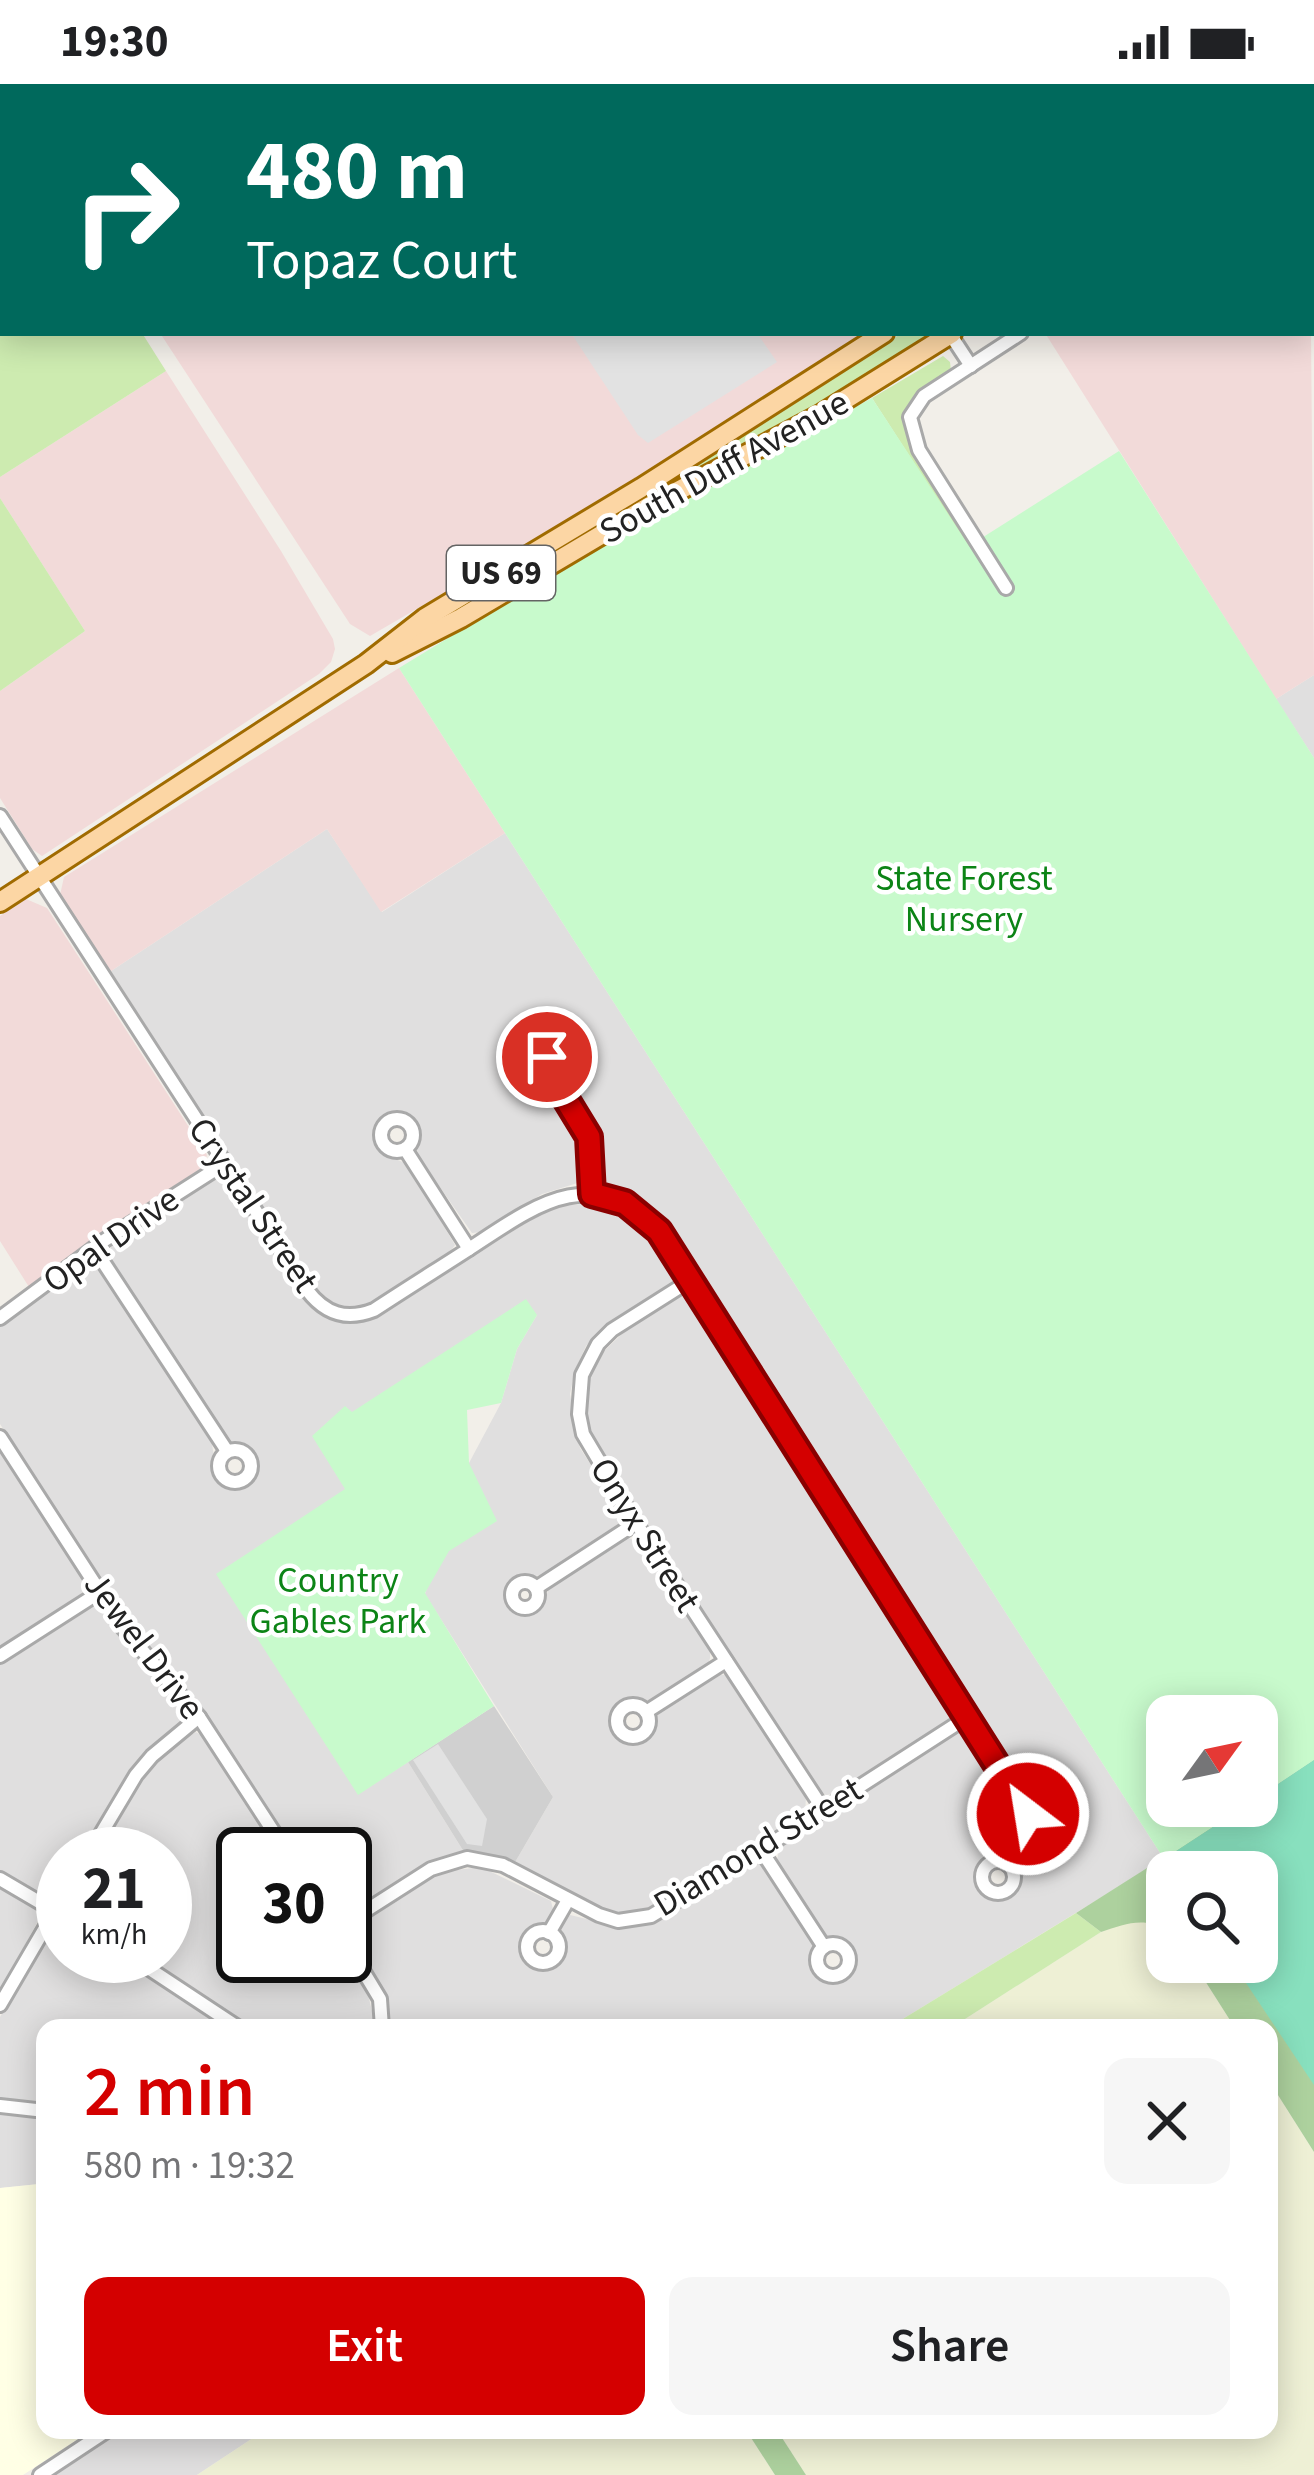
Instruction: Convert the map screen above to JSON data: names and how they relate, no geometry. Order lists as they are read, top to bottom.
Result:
{
  "streets": {
    "main road": ["South Duff Avenue", "US 69"],
    "street": [
      "Crystal Street",
      "Opal Drive",
      "Onyx Street",
      "Jewel Drive",
      "Diamond Street"
    ]
  },
  "crossings": [
    ["South Duff Avenue", "Crystal Street"],
    ["Crystal Street", "Opal Drive"],
    ["Onyx Street", "Diamond Street"]
  ],
  "parks": ["State Forest Nursery", "Country Gables Park"],
  "north": "top right",
  "page": {
    "status": "19:30",
    "turn": ["480 m", "Topaz Court"],
    "speed": "21 km/h",
    "limit": "30",
    "heading": ["2 min", "580 m · 19:32"],
    "buttons": ["Exit", "Share"]
  }
}
